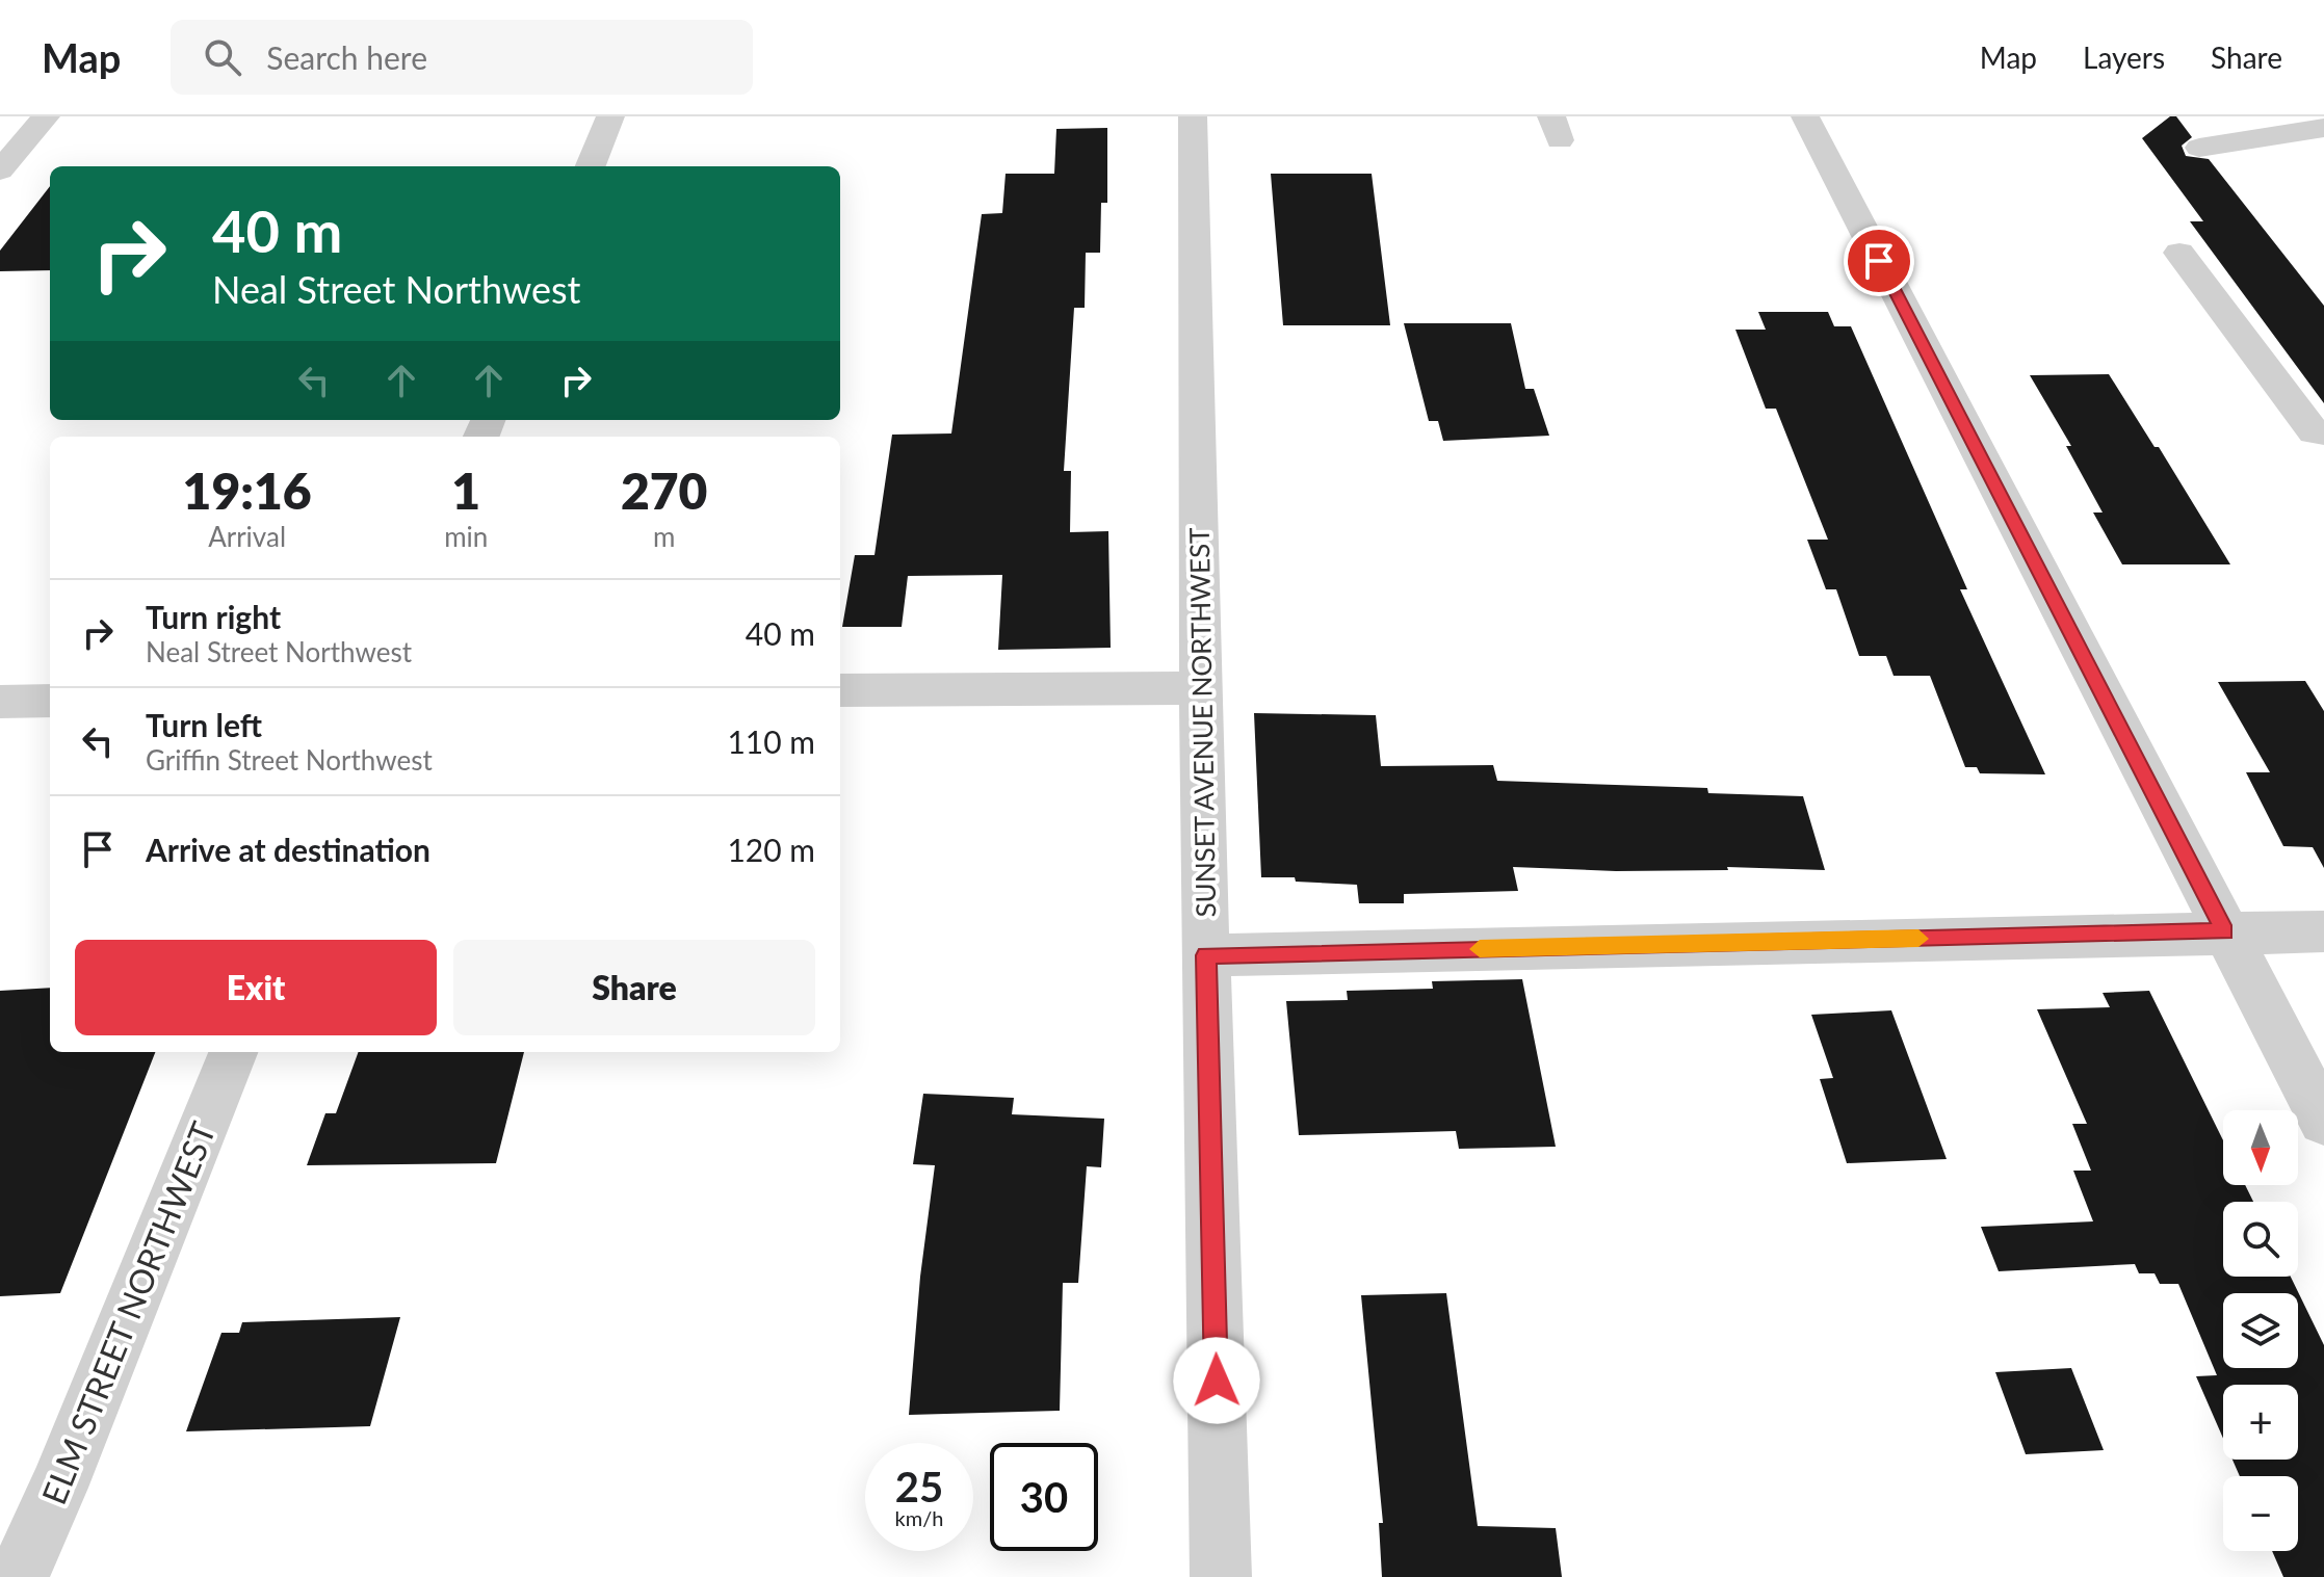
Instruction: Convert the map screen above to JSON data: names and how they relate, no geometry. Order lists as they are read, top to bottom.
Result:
{
  "streets": {
    "street": ["SUNSET AVENUE NORTHWEST", "ELM STREET NORTHWEST"]
  },
  "north": "bottom",
  "page": {
    "header": "Map",
    "search": "Search here",
    "nav": ["Map", "Layers", "Share"],
    "turn": ["40 m", "Neal Street Northwest"],
    "eta": [
      "19:16",
      "Arrival",
      "1",
      "min",
      "270",
      "m"
    ],
    "list": [
      {
        "name": "Turn right",
        "note": "Neal Street Northwest",
        "value": "40 m"
      },
      {
        "name": "Turn left",
        "note": "Griffin Street Northwest",
        "value": "110 m"
      },
      {
        "name": "Arrive at destination",
        "value": "120 m"
      }
    ],
    "buttons": ["Exit", "Share"],
    "map_buttons": ["+", "−"],
    "speed": "25 km/h",
    "limit": "30"
  }
}
